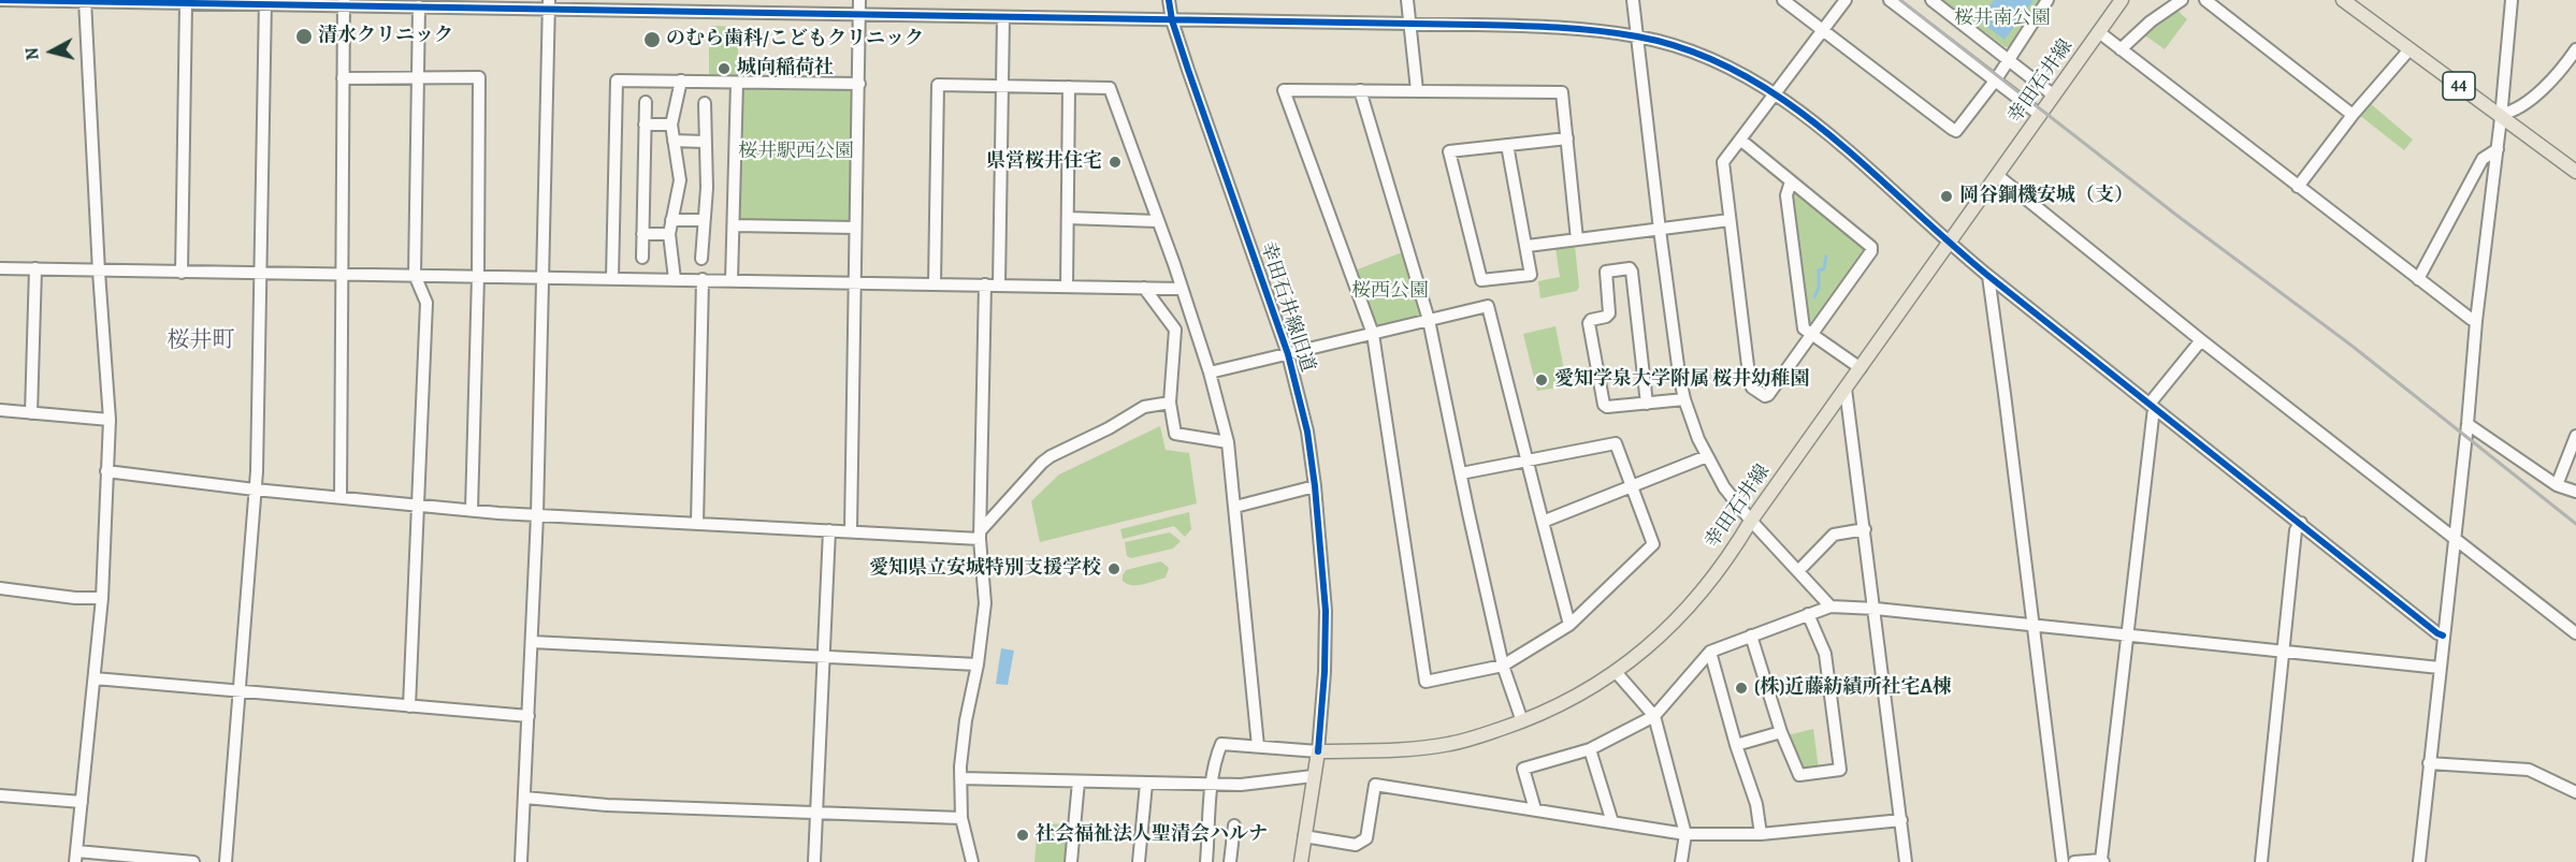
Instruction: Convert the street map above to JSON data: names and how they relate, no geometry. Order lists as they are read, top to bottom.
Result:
{
  "streets": {
    "main road": ["幸田石井線", "44"],
    "street": ["幸田石井線旧道"]
  },
  "crossings": [
    ["幸田石井線", "幸田石井線旧道"]
  ],
  "districts": ["桜井町"],
  "parks": ["桜井南公園", "桜井駅西公園", "桜西公園"],
  "places": [
    "清水クリニック",
    "のむら歯科/こどもクリニック",
    "城向稲荷社",
    "県営桜井住宅",
    "岡谷鋼機安城（支）",
    "愛知学泉大学附属 桜井幼稚園",
    "愛知県立安城特別支援学校",
    "(株)近藤紡績所社宅A棟",
    "社会福祉法人聖清会ハルナ"
  ],
  "north": "left"
}
